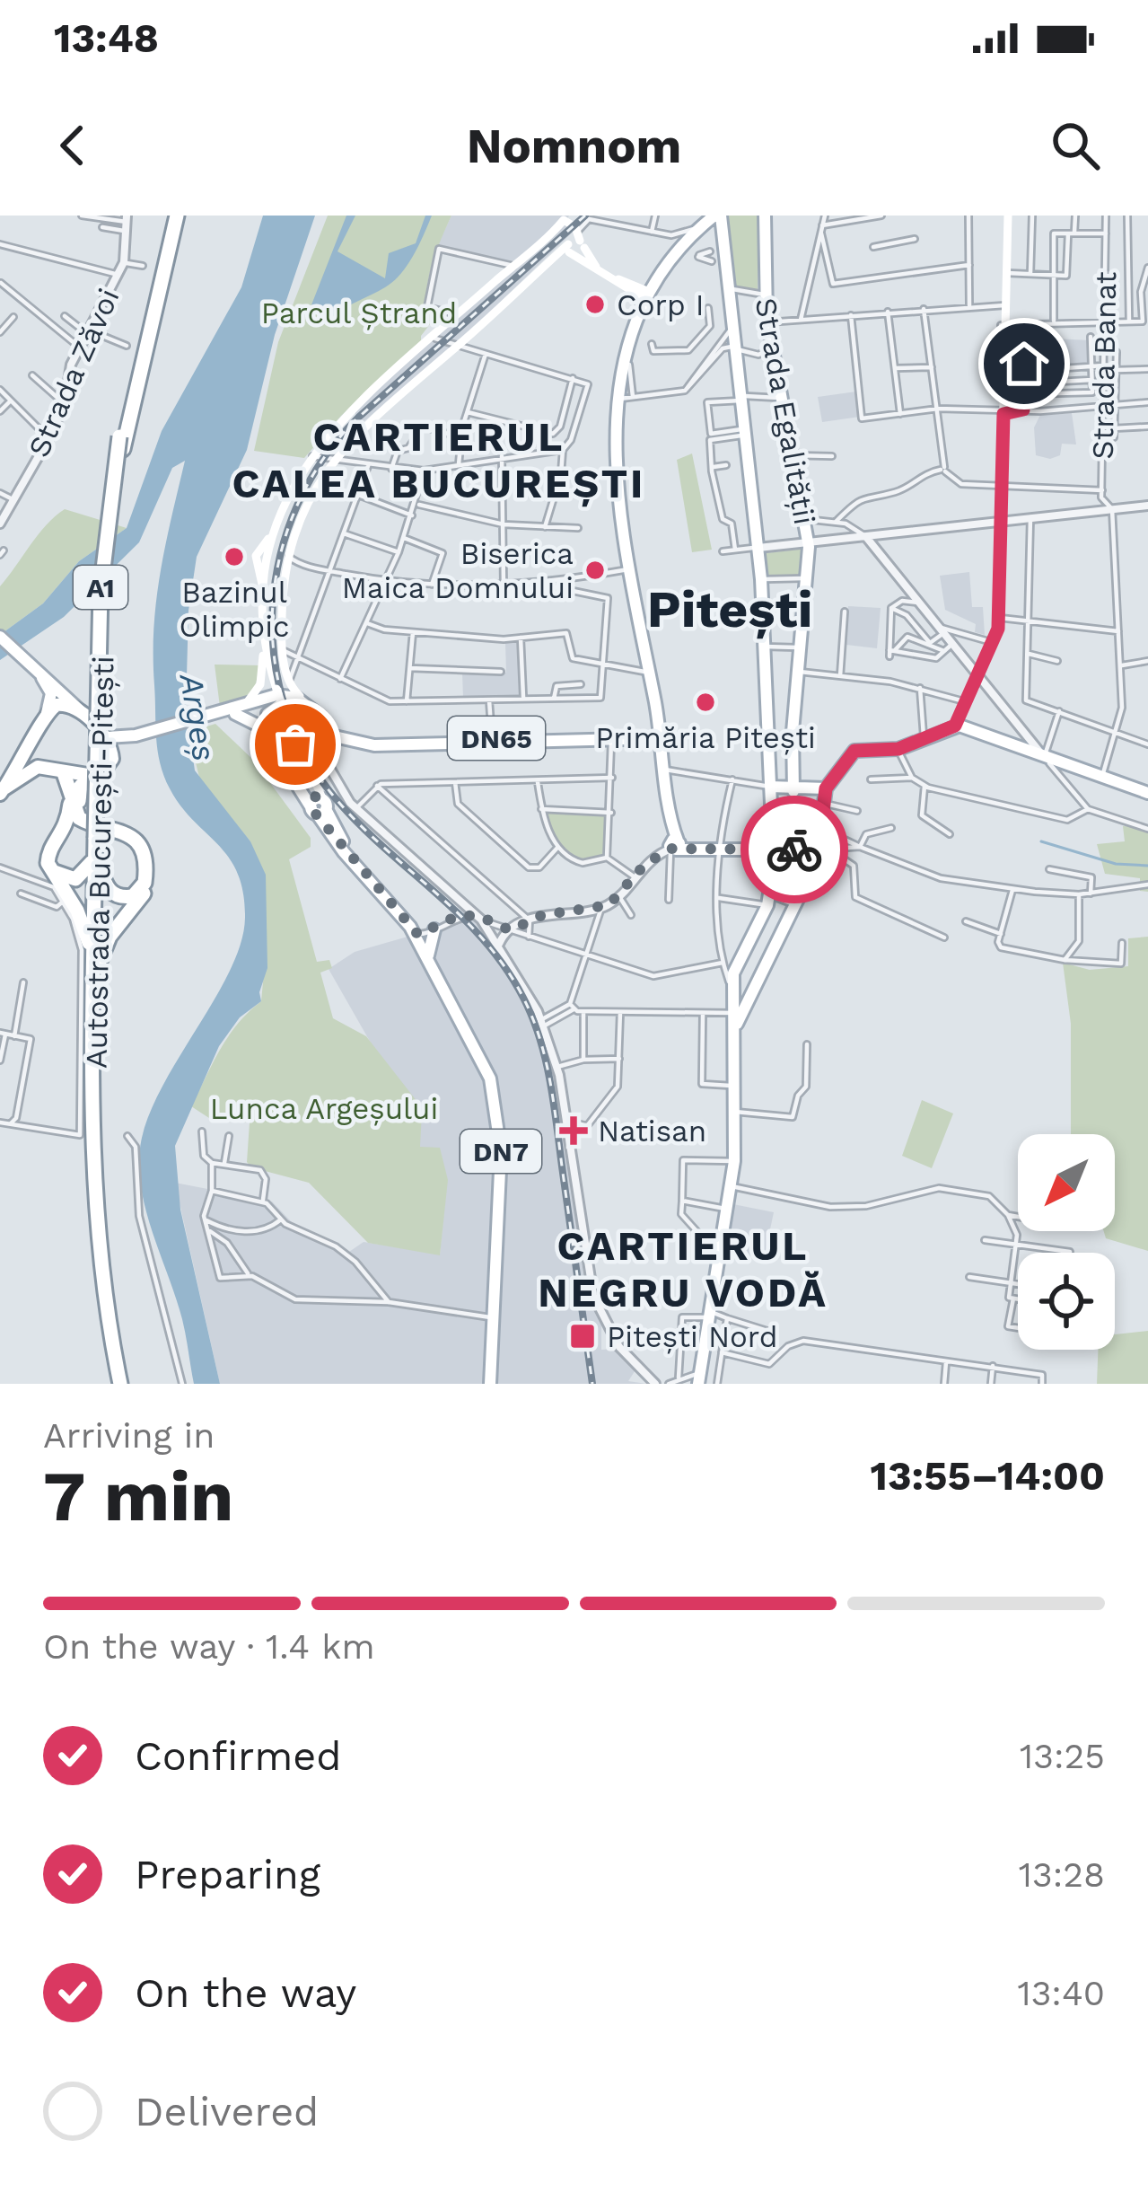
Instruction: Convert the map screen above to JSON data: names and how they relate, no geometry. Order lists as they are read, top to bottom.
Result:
{
  "streets": {
    "highway": ["A1", "Autostrada București-Pitești"],
    "main road": ["Strada Egalității", "DN65", "DN7"],
    "street": ["Strada Banat", "Strada Zăvoi"]
  },
  "districts": ["CARTIERUL CALEA BUCUREȘTI", "Pitești", "CARTIERUL NEGRU VODĂ"],
  "water": ["Argeș"],
  "parks": ["Parcul Ștrand", "Lunca Argeșului"],
  "places": {
    "other": [
      "Corp I",
      "Bazinul Olimpic",
      "Biserica Maica Domnului",
      "Primăria Pitești"
    ],
    "health": ["Natisan"],
    "transit": ["Pitești Nord"]
  },
  "north": "bottom left",
  "page": {
    "status": "13:48",
    "header": "Nomnom",
    "heading": ["7 min", "Arriving in", "13:55–14:00"],
    "bar": "On the way · 1.4 km",
    "list": [
      ["Confirmed", "13:25"],
      ["Preparing", "13:28"],
      ["On the way", "13:40"],
      "Delivered"
    ]
  }
}
